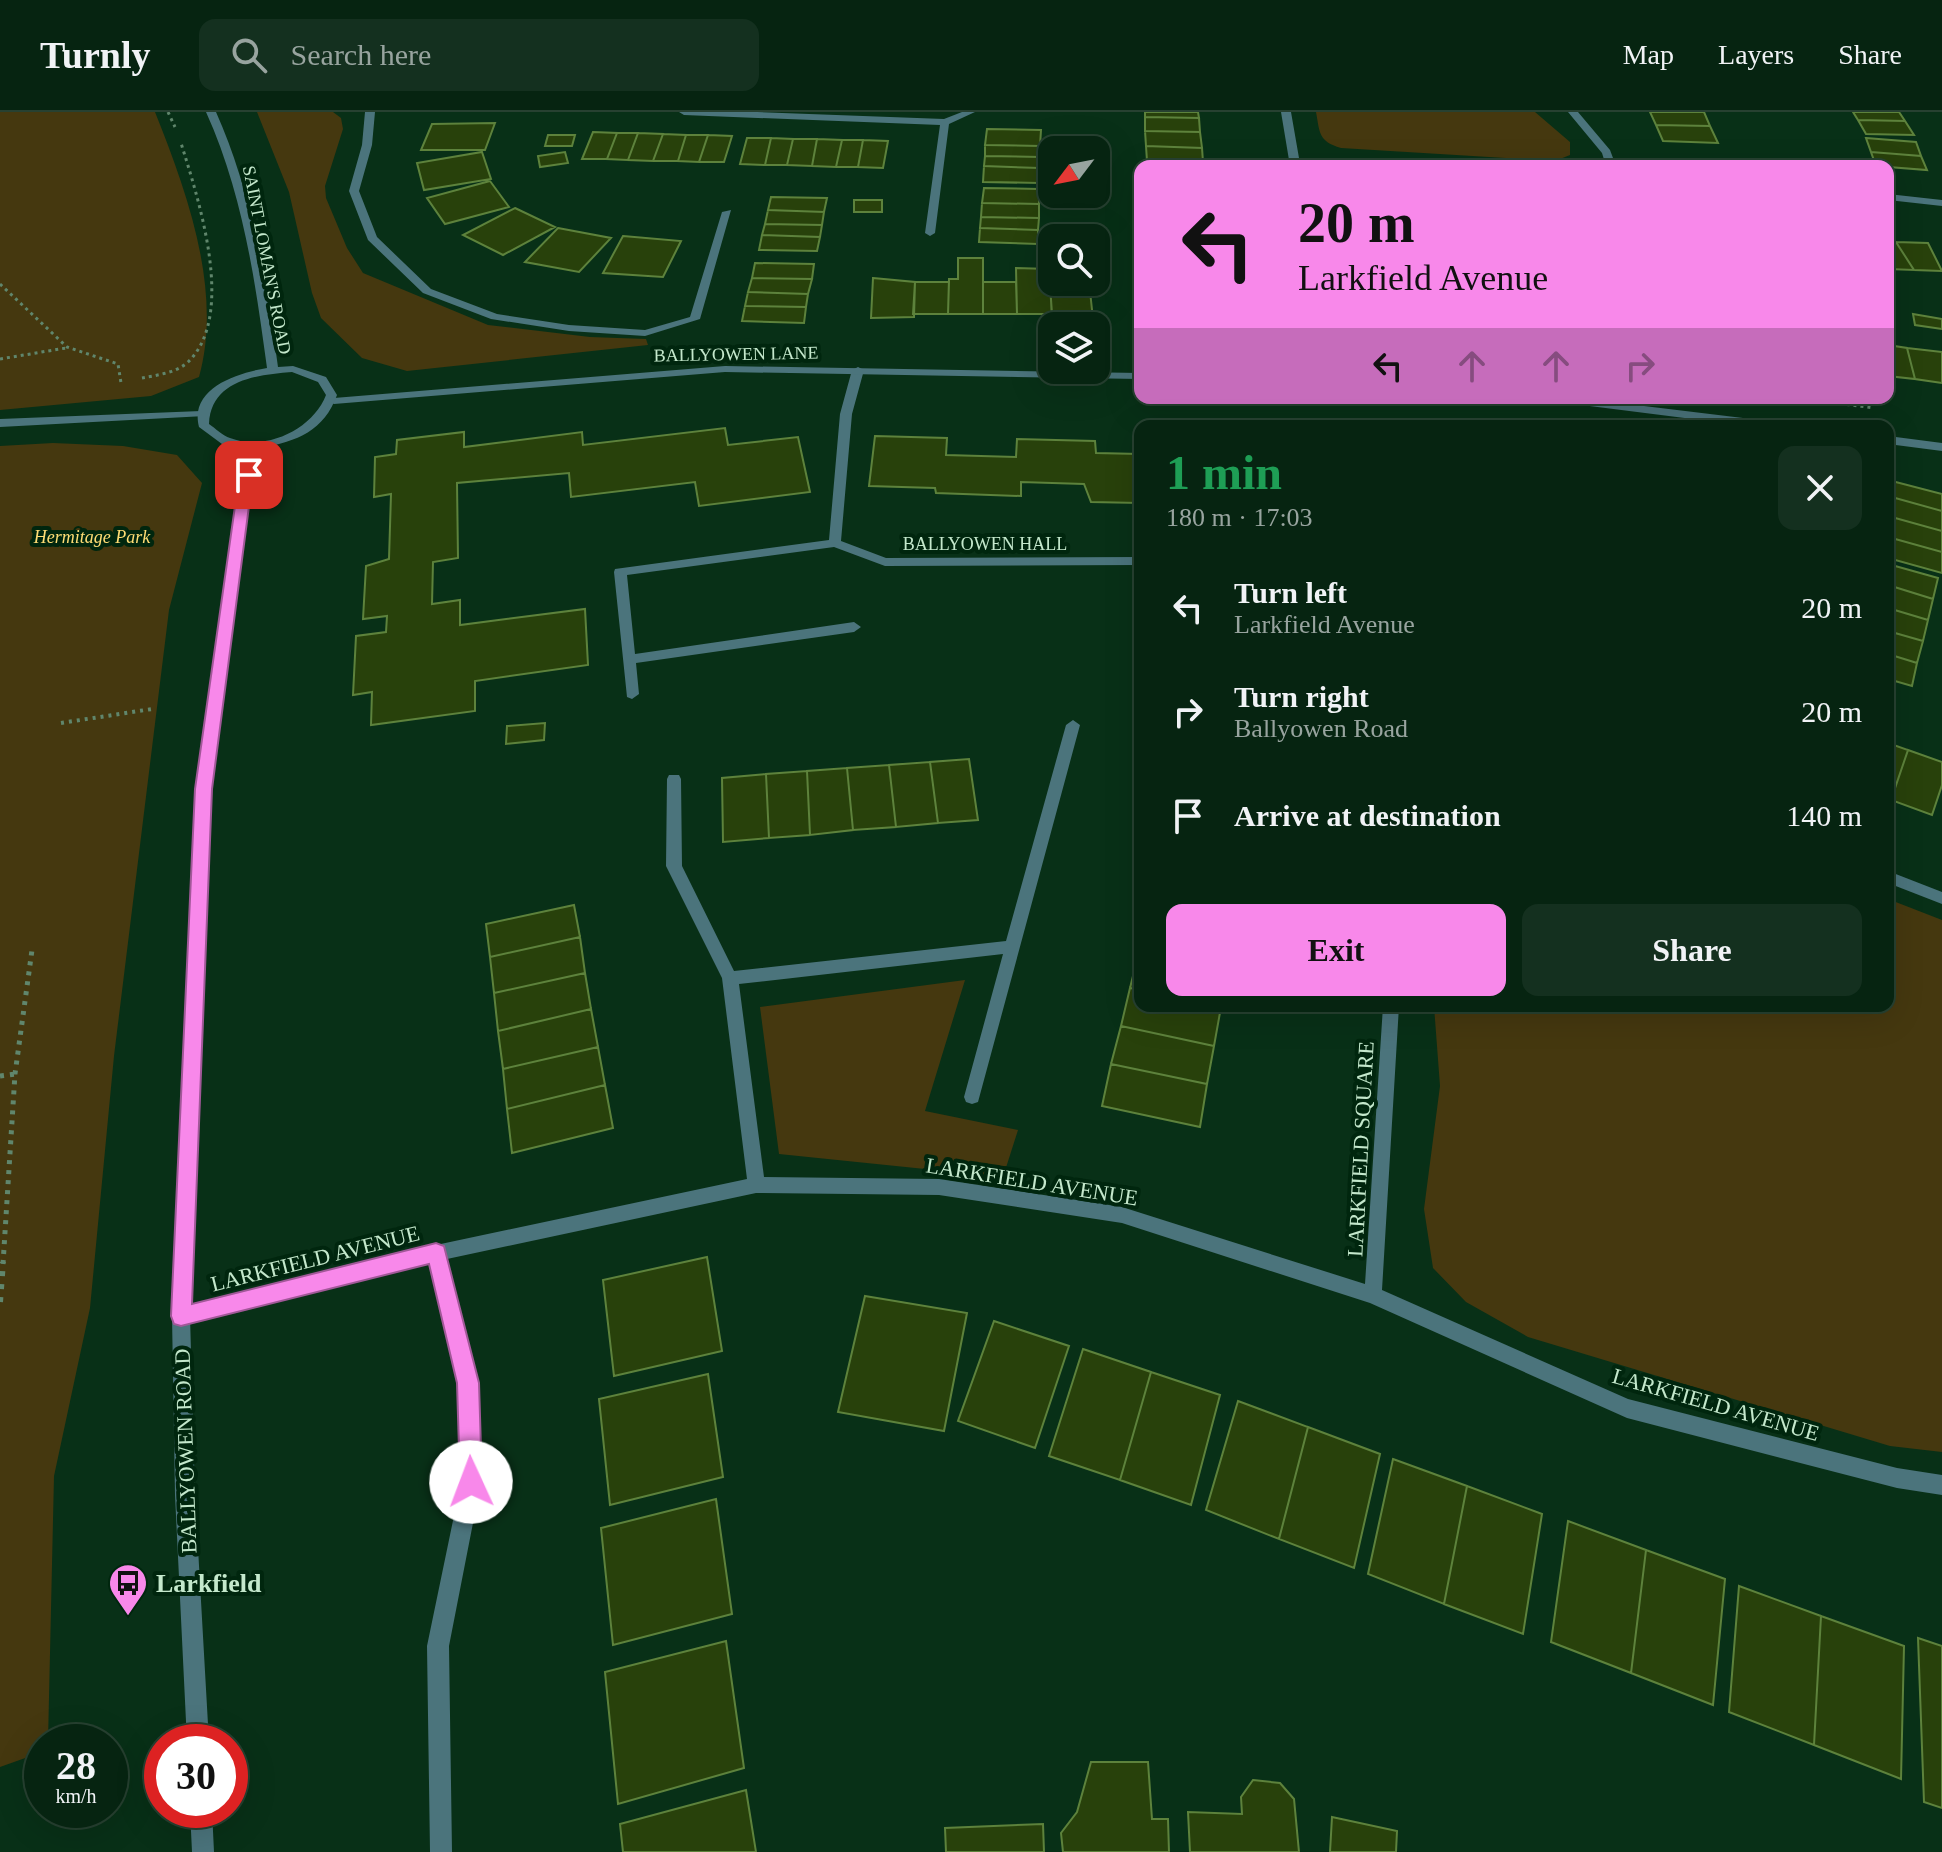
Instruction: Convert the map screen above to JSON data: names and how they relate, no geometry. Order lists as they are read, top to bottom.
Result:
{
  "streets": {
    "street": [
      "SAINT LOMAN'S ROAD",
      "BALLYOWEN LANE",
      "BALLYOWEN HALL",
      "LARKFIELD SQUARE",
      "LARKFIELD AVENUE",
      "BALLYOWEN ROAD"
    ]
  },
  "crossings": [
    ["LARKFIELD SQUARE", "LARKFIELD AVENUE"],
    ["LARKFIELD AVENUE", "BALLYOWEN ROAD"]
  ],
  "parks": ["Hermitage Park"],
  "places": {
    "bus stop": ["Larkfield"]
  },
  "north": "bottom left",
  "page": {
    "header": "Turnly",
    "search": "Search here",
    "nav": ["Map", "Layers", "Share"],
    "turn": ["20 m", "Larkfield Avenue"],
    "heading": ["1 min", "180 m · 17:03"],
    "list": [
      {
        "name": "Turn left",
        "note": "Larkfield Avenue",
        "value": "20 m"
      },
      {
        "name": "Turn right",
        "note": "Ballyowen Road",
        "value": "20 m"
      },
      {
        "name": "Arrive at destination",
        "value": "140 m"
      }
    ],
    "buttons": ["Exit", "Share"],
    "speed": "28 km/h",
    "limit": "30"
  }
}
